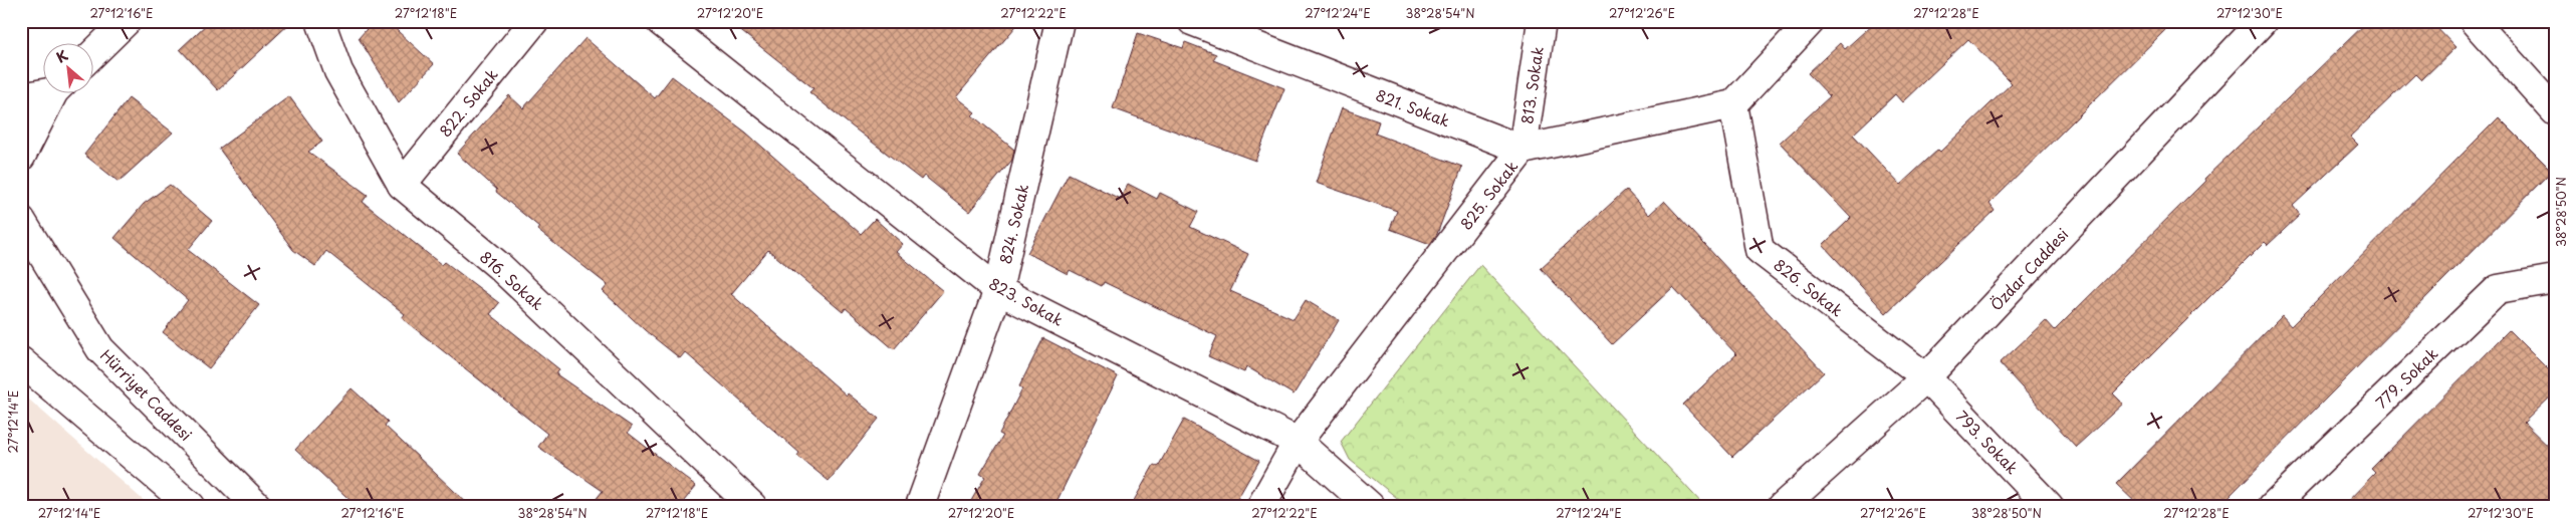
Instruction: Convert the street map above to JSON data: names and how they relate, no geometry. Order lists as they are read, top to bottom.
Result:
{
  "streets": {
    "street": [
      "813. Sokak",
      "822. Sokak",
      "821. Sokak",
      "825. Sokak",
      "824. Sokak",
      "Özdar Caddesi",
      "816. Sokak",
      "826. Sokak",
      "823. Sokak",
      "779. Sokak",
      "Hürriyet Caddesi",
      "793. Sokak"
    ]
  },
  "crossings": [
    ["813. Sokak", "821. Sokak"],
    ["813. Sokak", "825. Sokak"],
    ["822. Sokak", "816. Sokak"],
    ["821. Sokak", "825. Sokak"],
    ["825. Sokak", "826. Sokak"],
    ["825. Sokak", "823. Sokak"],
    ["824. Sokak", "823. Sokak"],
    ["Özdar Caddesi", "826. Sokak"],
    ["Özdar Caddesi", "793. Sokak"],
    ["826. Sokak", "793. Sokak"]
  ],
  "north": "top left",
  "coordinates": [
    "27°12'16\"E",
    "27°12'18\"E",
    "27°12'20\"E",
    "27°12'22\"E",
    "27°12'24\"E",
    "38°28'54\"N",
    "27°12'26\"E",
    "27°12'28\"E",
    "27°12'30\"E",
    "38°28'50\"N",
    "27°12'14\"E"
  ]
}
